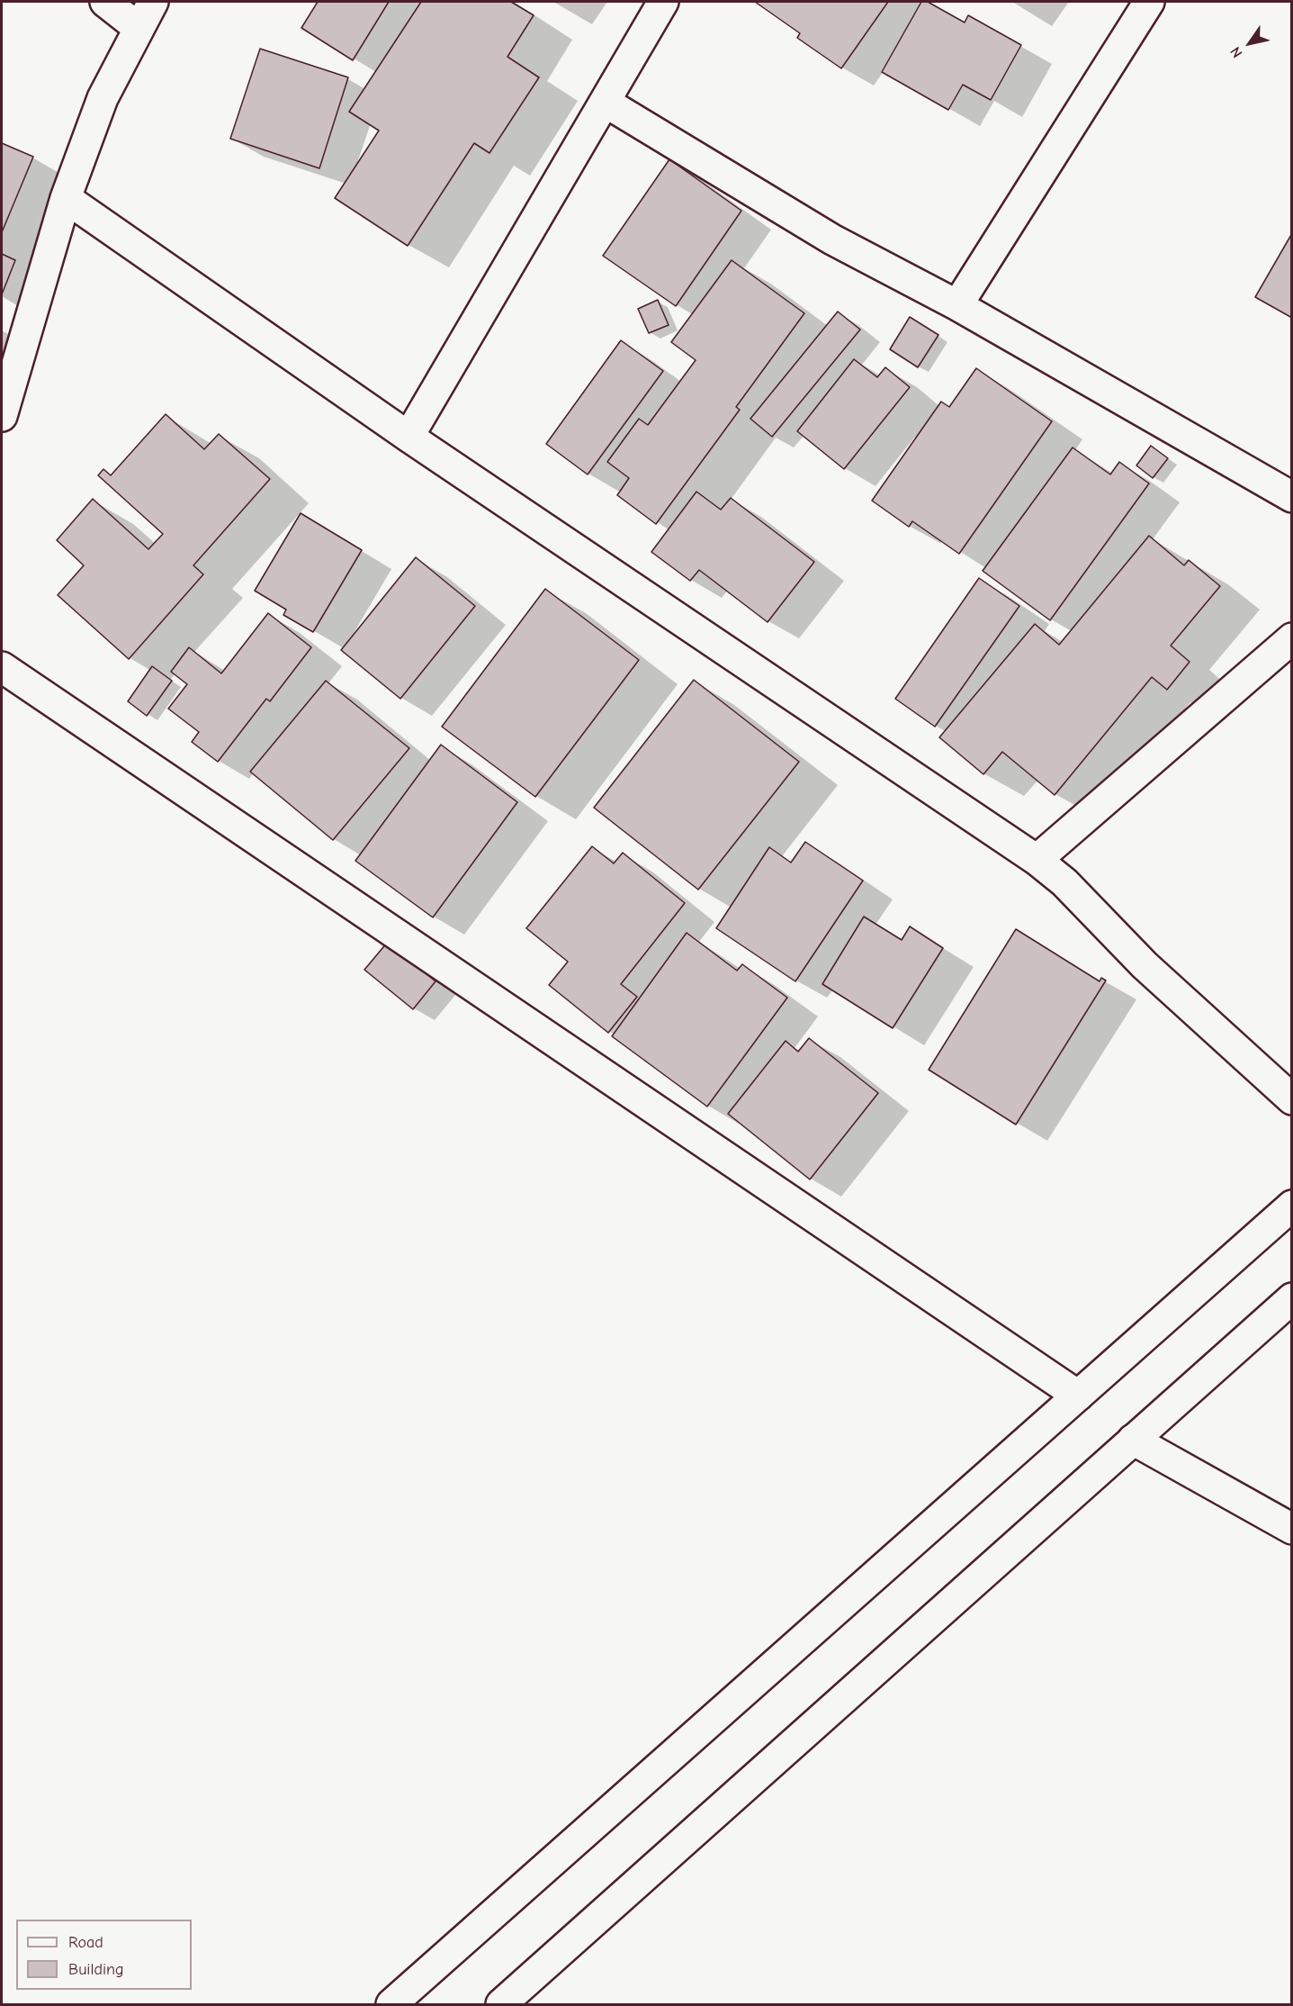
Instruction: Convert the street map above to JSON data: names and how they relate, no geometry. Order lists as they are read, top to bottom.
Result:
{
  "legend": ["Road", "Building"],
  "north": "bottom left"
}
